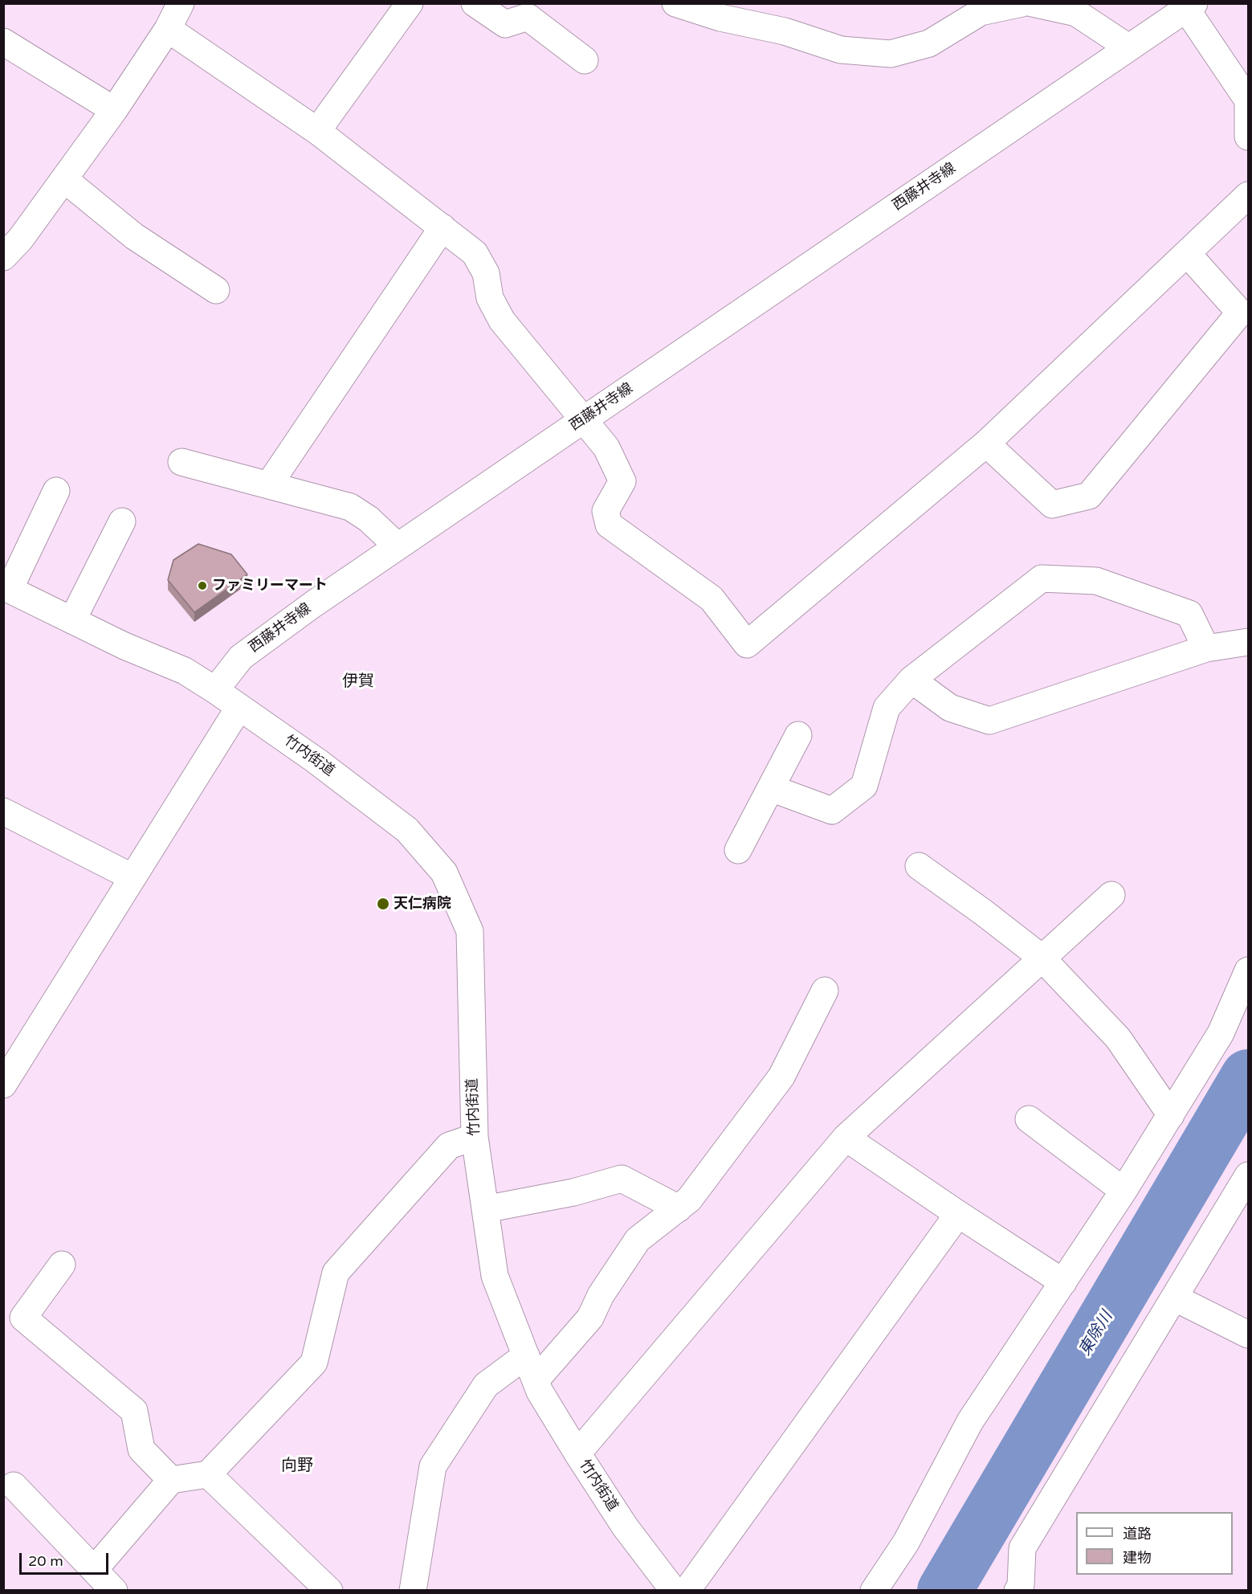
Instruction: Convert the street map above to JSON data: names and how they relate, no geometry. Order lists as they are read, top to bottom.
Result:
{
  "streets": {
    "street": ["西藤井寺線", "竹内街道"]
  },
  "crossings": [
    ["西藤井寺線", "竹内街道"]
  ],
  "districts": ["伊賀", "向野"],
  "water": ["東除川"],
  "places": ["ファミリーマート", "天仁病院"],
  "legend": ["道路", "建物"],
  "scale_bar": "20 m"
}
